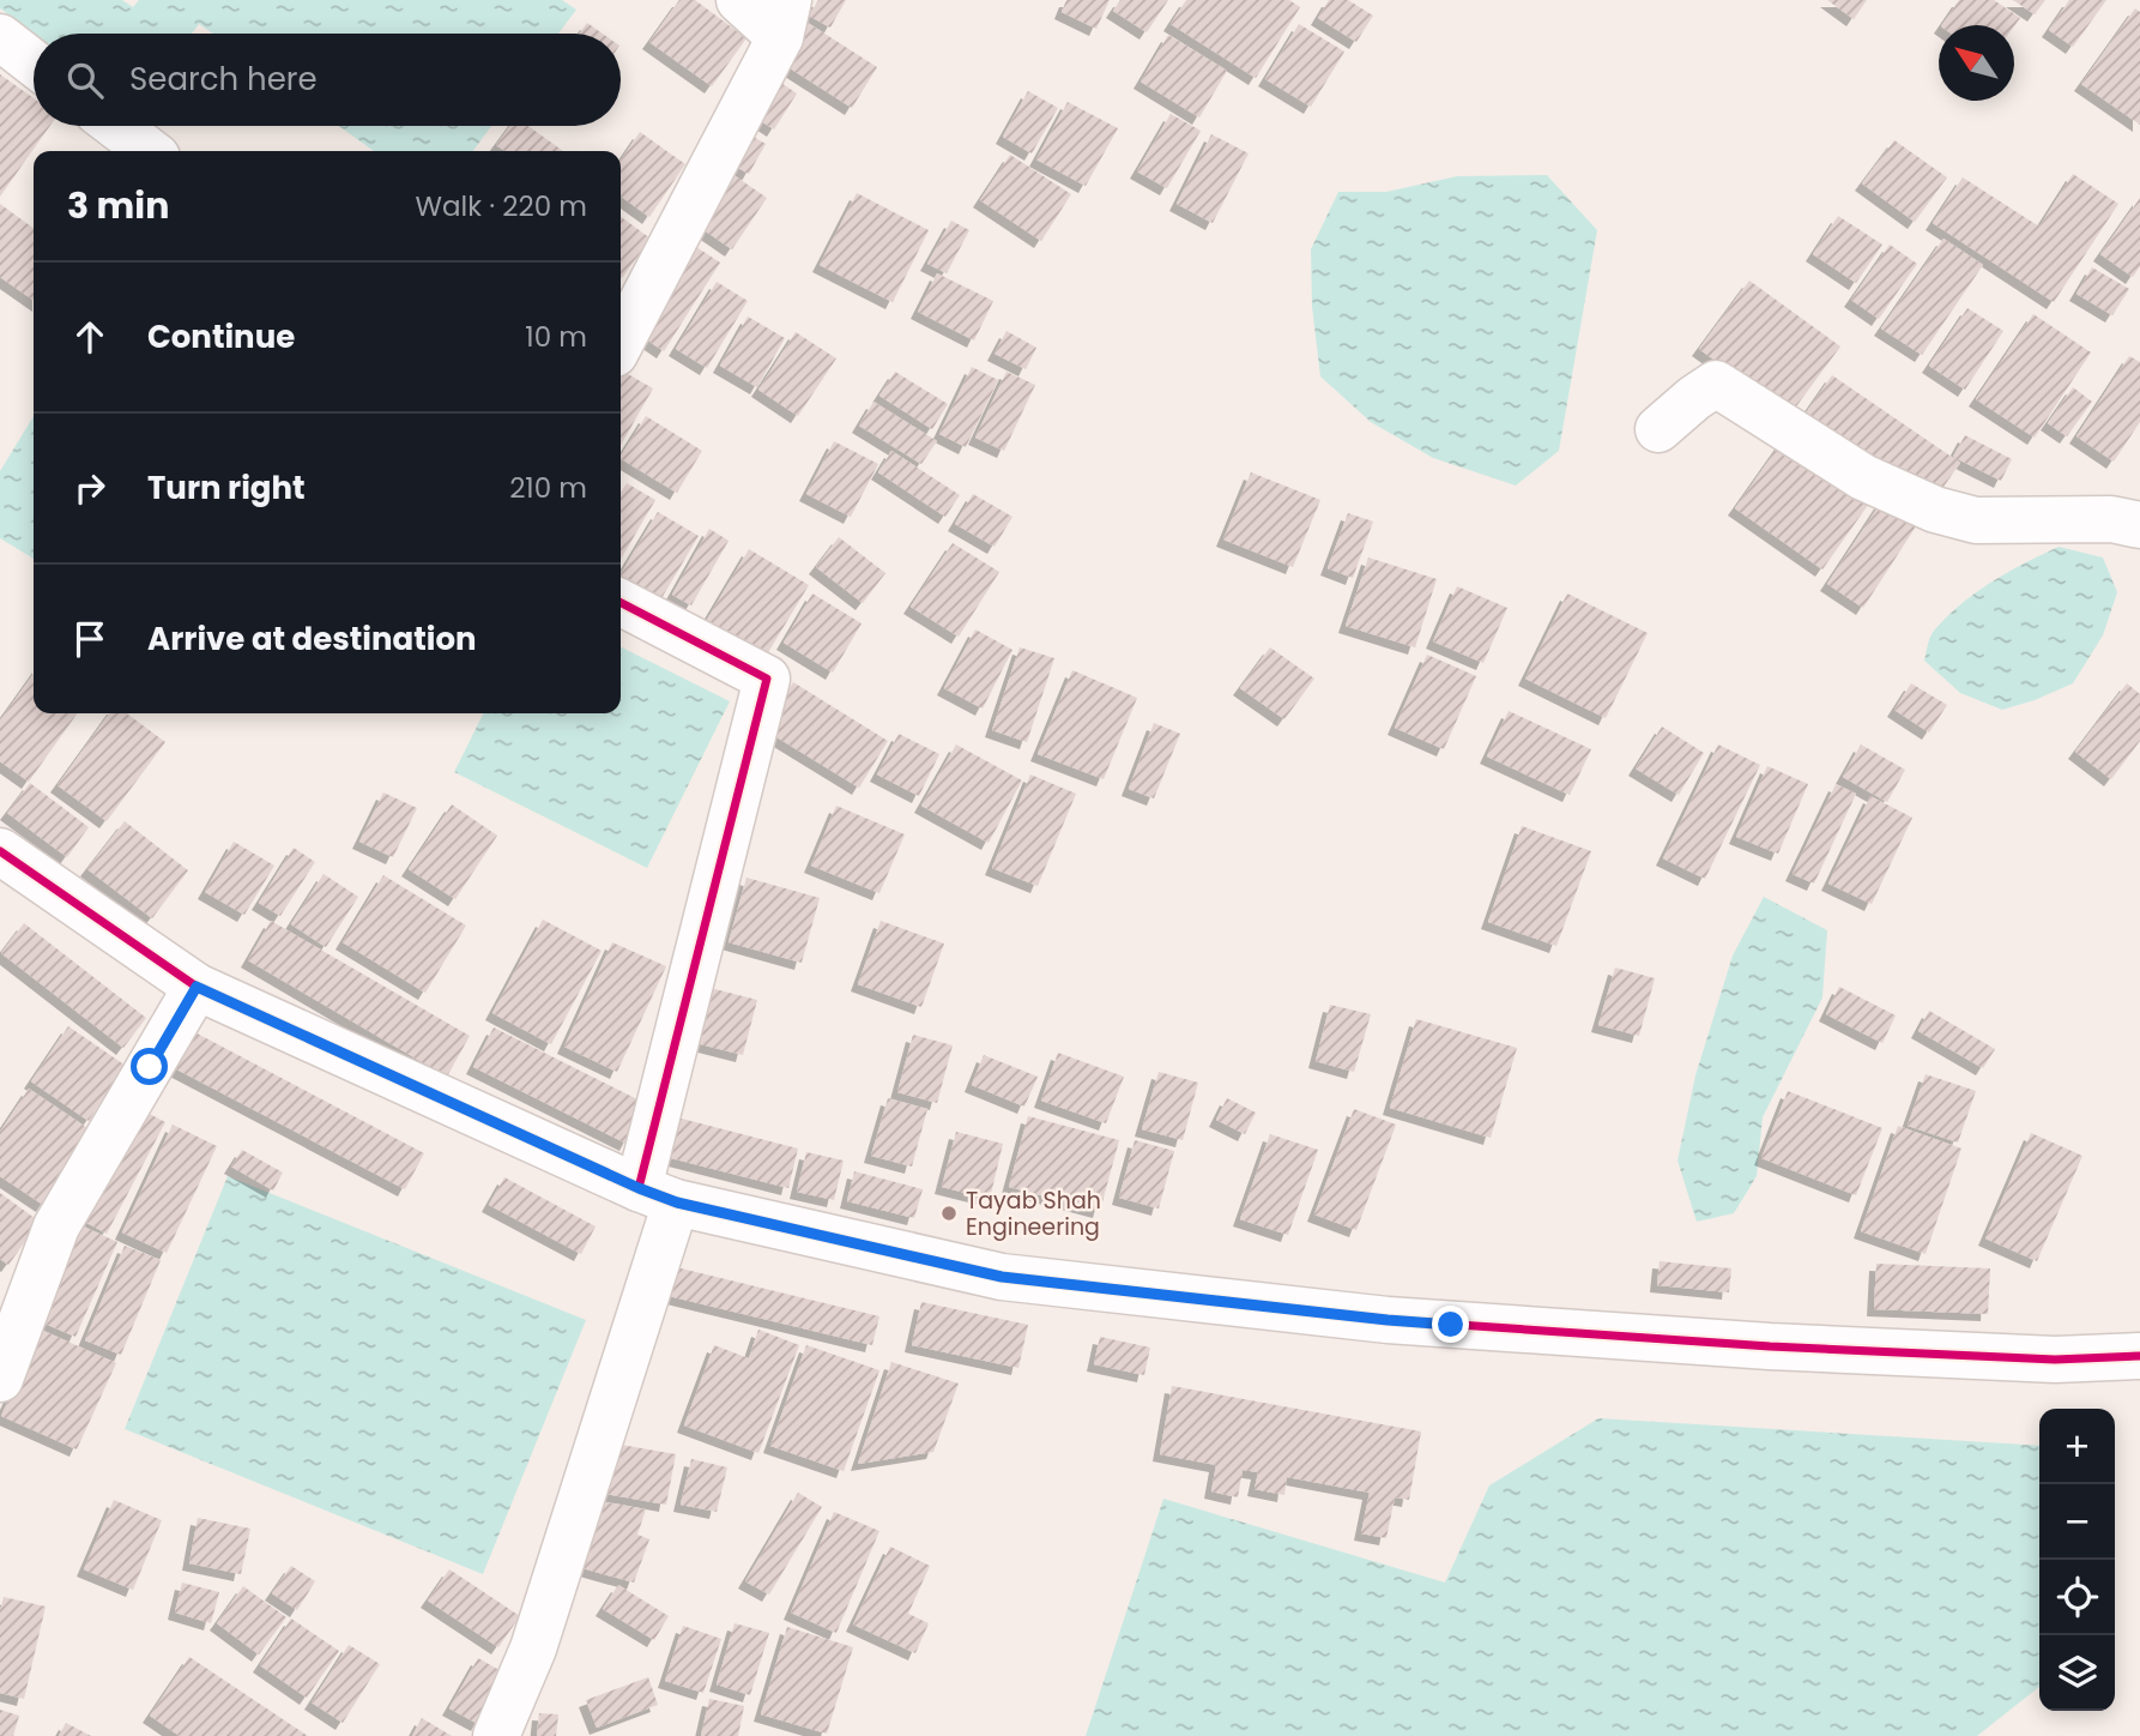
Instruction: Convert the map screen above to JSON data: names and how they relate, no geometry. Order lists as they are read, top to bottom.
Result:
{
  "places": ["Tayab Shah Engineering"],
  "north": "top left",
  "page": {
    "search": "Search here",
    "heading": ["3 min", "Walk · 220 m"],
    "list": [
      ["Continue", "10 m"],
      ["Turn right", "210 m"],
      "Arrive at destination"
    ],
    "map_buttons": ["+", "−"]
  }
}
